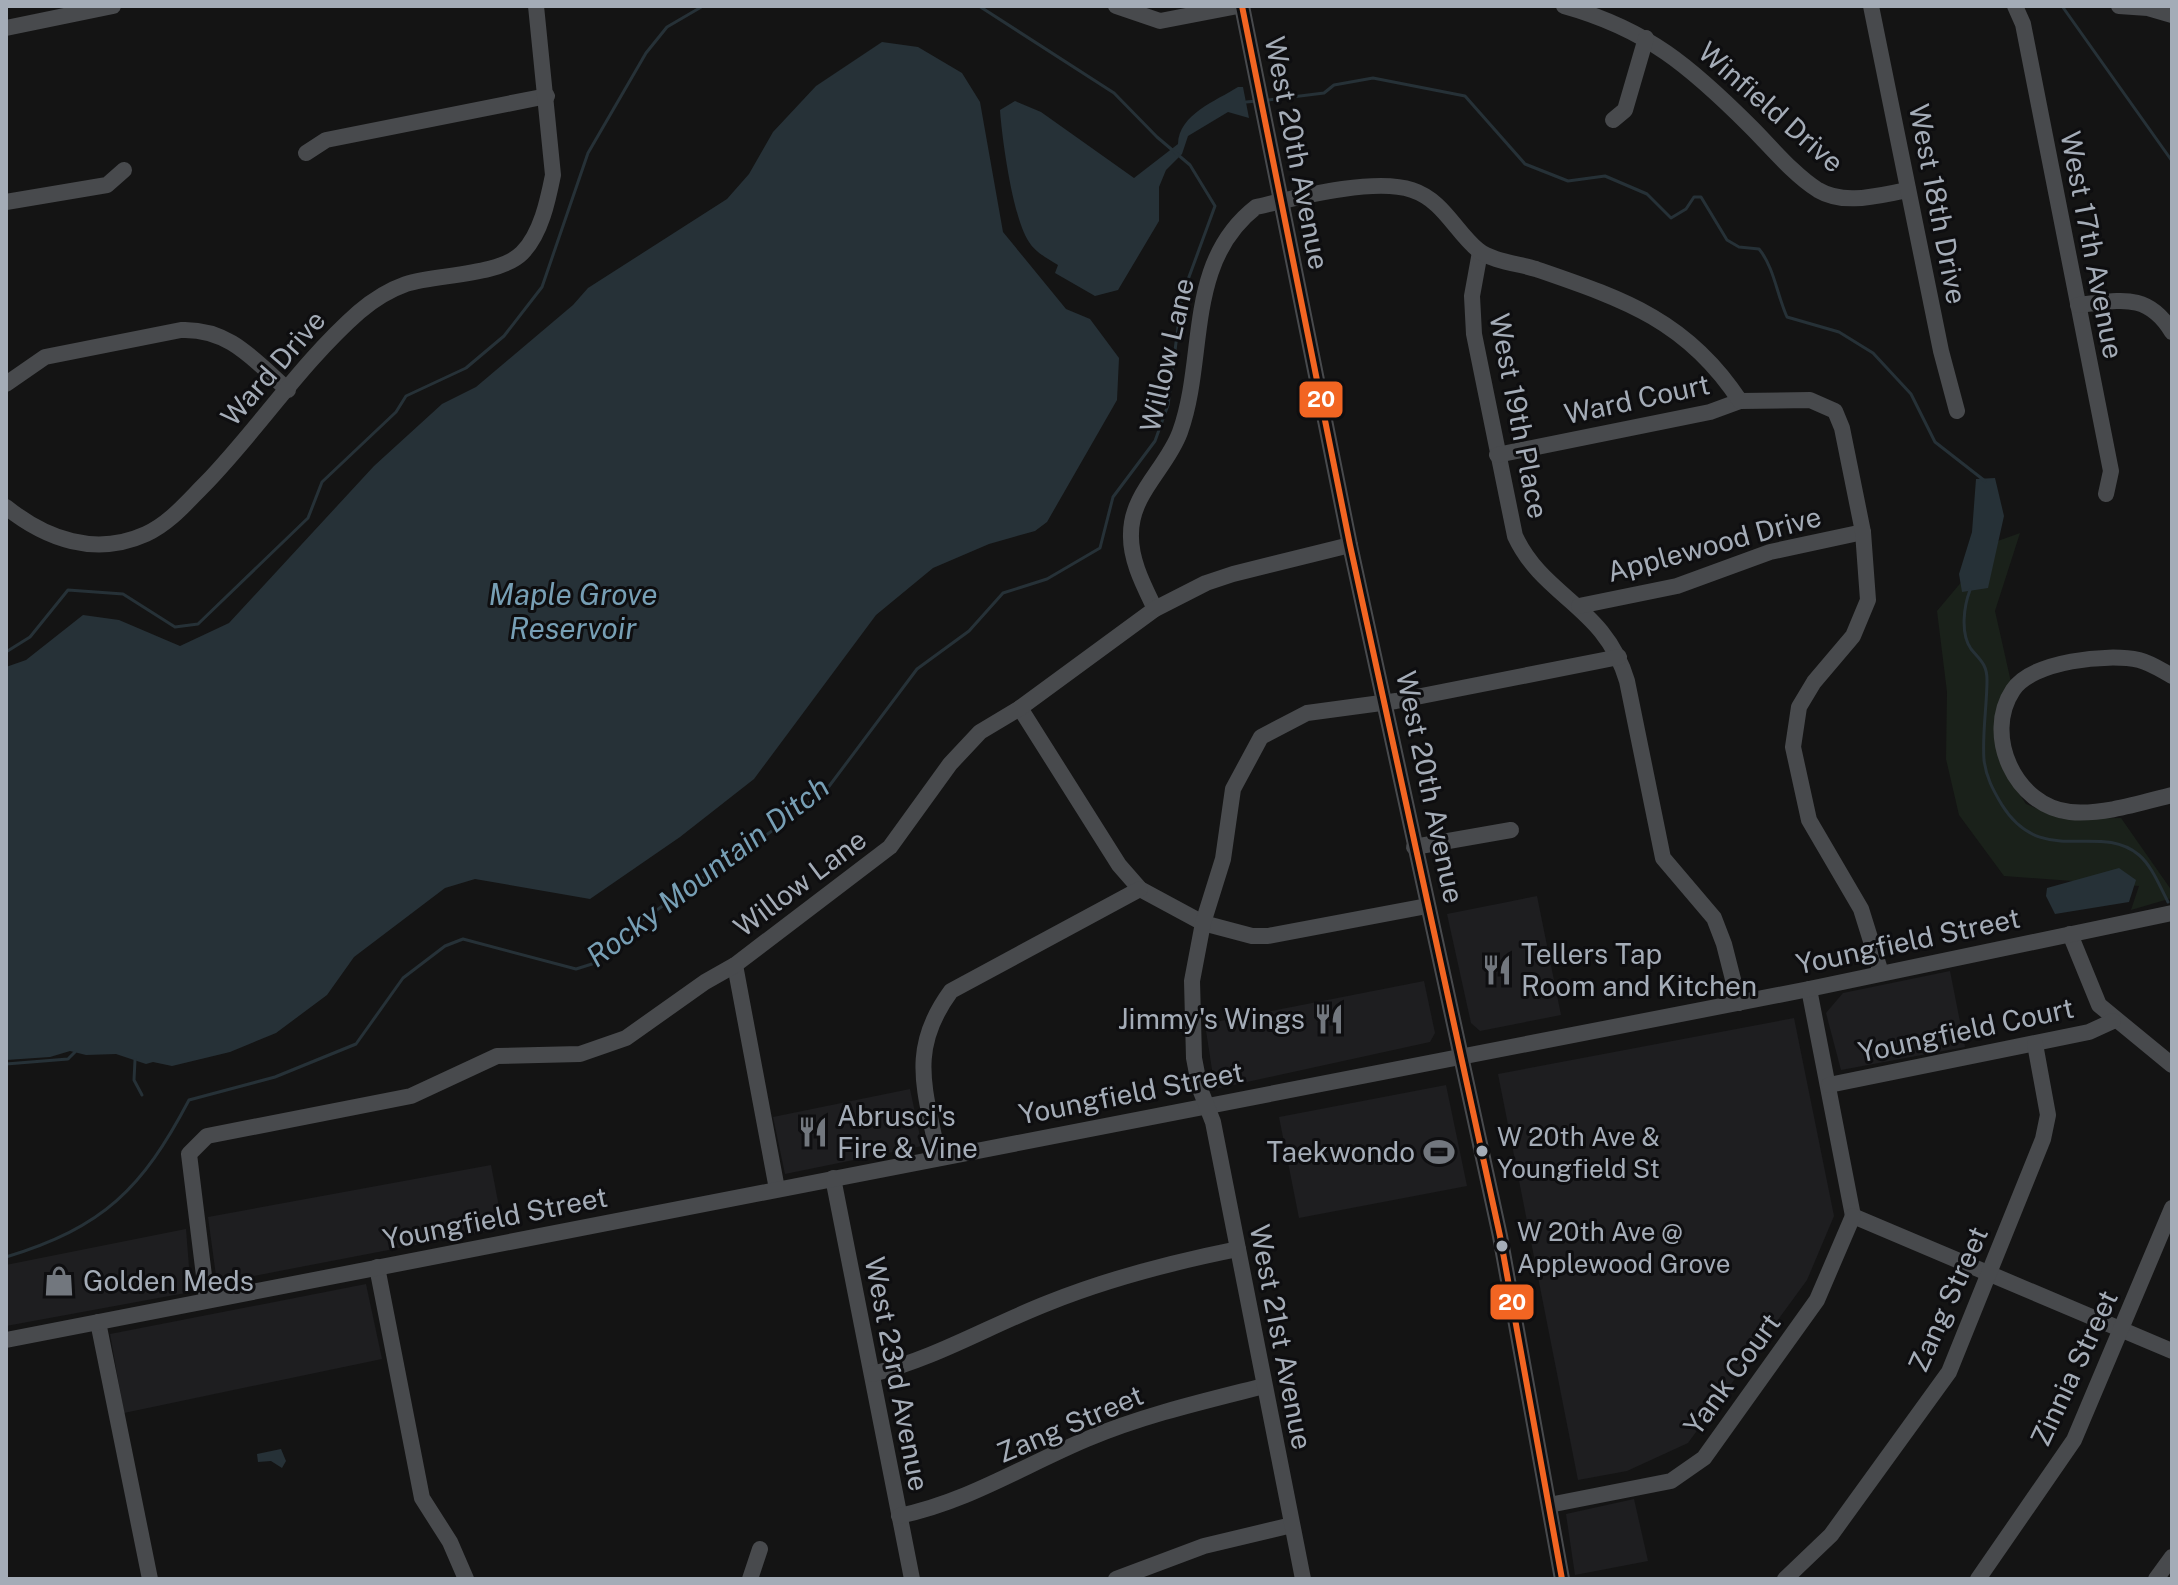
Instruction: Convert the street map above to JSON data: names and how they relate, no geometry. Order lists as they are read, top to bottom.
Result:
{
  "streets": {
    "street": [
      "Winfield Drive",
      "West 20th Avenue",
      "West 18th Drive",
      "West 17th Avenue",
      "Willow Lane",
      "Ward Drive",
      "Ward Court",
      "West 19th Place",
      "Applewood Drive",
      "Youngfield Street",
      "Youngfield Court",
      "Zang Street",
      "West 21st Avenue",
      "Zinnia Street",
      "West 23rd Avenue",
      "Yank Court"
    ]
  },
  "crossings": [
    ["Winfield Drive", "West 18th Drive"],
    ["West 20th Avenue", "Willow Lane"],
    ["West 20th Avenue", "Youngfield Street"],
    ["West 20th Avenue", "Yank Court"],
    ["Willow Lane", "Ward Court"],
    ["Willow Lane", "West 19th Place"],
    ["Willow Lane", "Youngfield Street"],
    ["Ward Court", "West 19th Place"],
    ["West 19th Place", "Applewood Drive"],
    ["West 19th Place", "Youngfield Street"],
    ["Youngfield Street", "West 21st Avenue"],
    ["Youngfield Street", "West 23rd Avenue"],
    ["Youngfield Court", "Zang Street"],
    ["Zang Street", "West 21st Avenue"],
    ["Zang Street", "West 23rd Avenue"]
  ],
  "water": ["Maple Grove Reservoir", "Rocky Mountain Ditch"],
  "places": {
    "restaurant": ["Tellers Tap Room and Kitchen", "Jimmy's Wings", "Abrusci's Fire & Vine"],
    "other": ["W 20th Ave & Youngfield St", "W 20th Ave @ Applewood Grove"],
    "sports": ["Taekwondo"],
    "shop": ["Golden Meds"]
  },
  "lines": ["transit line 20"]
}
